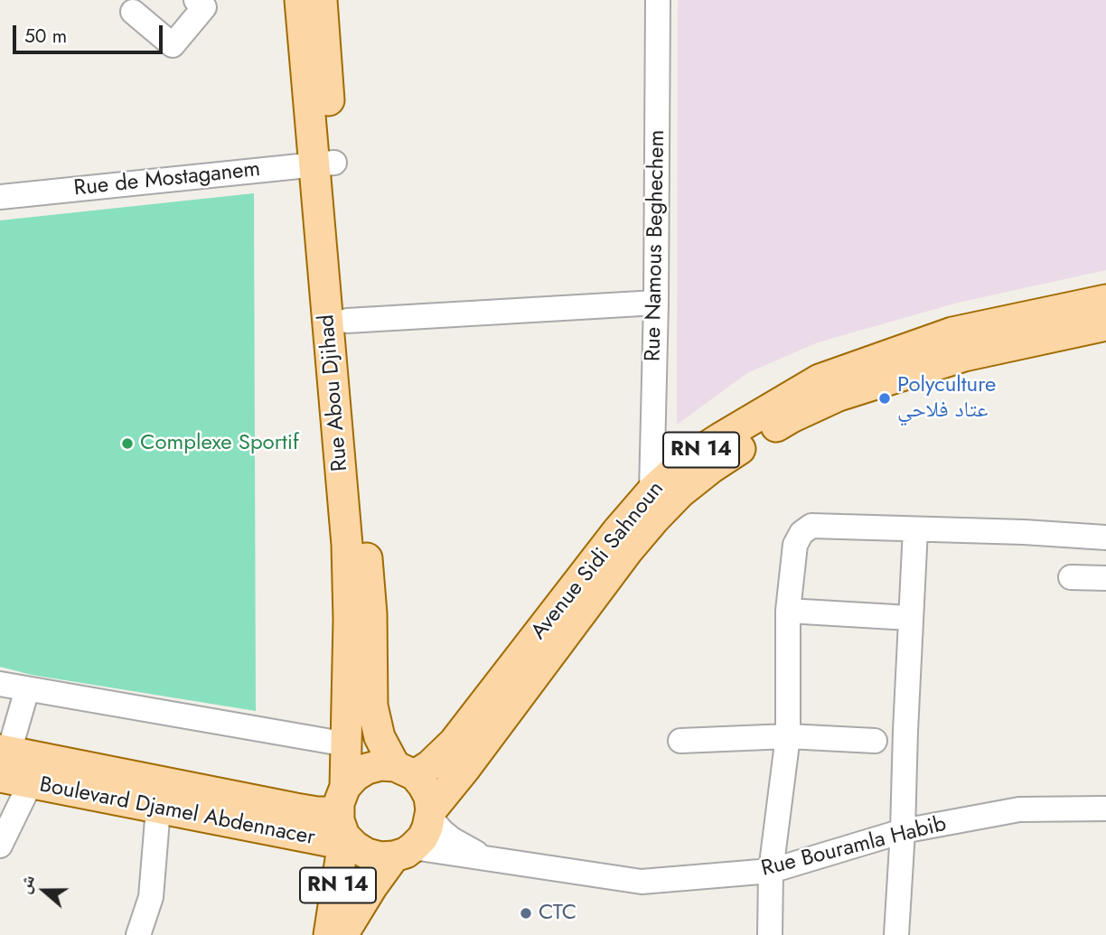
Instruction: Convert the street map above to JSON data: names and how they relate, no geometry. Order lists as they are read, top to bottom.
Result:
{
  "streets": {
    "main road": [
      "Rue Abou Djihad",
      "RN 14",
      "Avenue Sidi Sahnoun",
      "Boulevard Djamel Abdennacer"
    ],
    "street": ["Rue de Mostaganem", "Rue Namous Beghechem", "Rue Bouramla Habib"]
  },
  "crossings": [
    ["Rue de Mostaganem", "Rue Abou Djihad"],
    ["Rue Namous Beghechem", "Avenue Sidi Sahnoun"],
    ["Rue Abou Djihad", "RN 14"],
    ["Rue Abou Djihad", "Avenue Sidi Sahnoun"],
    ["Rue Abou Djihad", "Boulevard Djamel Abdennacer"],
    ["Rue Abou Djihad", "Rue Bouramla Habib"],
    ["RN 14", "Avenue Sidi Sahnoun"],
    ["RN 14", "Boulevard Djamel Abdennacer"],
    ["RN 14", "Rue Bouramla Habib"],
    ["Avenue Sidi Sahnoun", "Boulevard Djamel Abdennacer"],
    ["Avenue Sidi Sahnoun", "Rue Bouramla Habib"],
    ["Boulevard Djamel Abdennacer", "Rue Bouramla Habib"]
  ],
  "places": ["Polyculture عتاد فلاحي", "Complexe Sportif", "CTC"],
  "scale_bar": "50 m",
  "north": "left"
}
